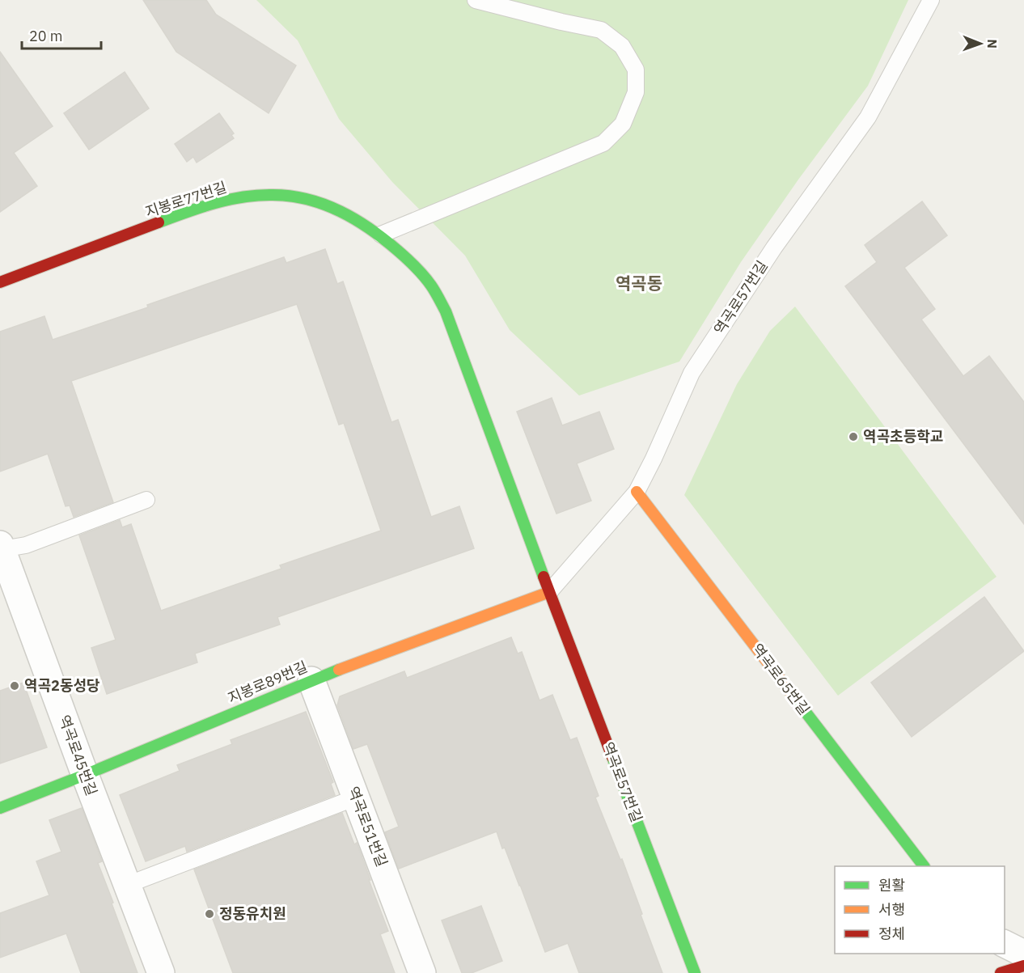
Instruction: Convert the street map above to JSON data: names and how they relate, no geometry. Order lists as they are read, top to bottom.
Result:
{
  "streets": {
    "street": [
      "지봉로77번길",
      "역곡로57번길",
      "역곡로65번길",
      "지봉로89번길",
      "역곡로45번길",
      "역곡로51번길"
    ]
  },
  "crossings": [
    ["지봉로77번길", "역곡로57번길"],
    ["역곡로57번길", "역곡로65번길"],
    ["역곡로57번길", "지봉로89번길"],
    ["지봉로89번길", "역곡로45번길"],
    ["지봉로89번길", "역곡로51번길"]
  ],
  "districts": ["역곡동"],
  "places": ["역곡초등학교", "역곡2동성당", "정동유치원"],
  "legend": ["원활", "서행", "정체"],
  "scale_bar": "20 m",
  "north": "right"
}
